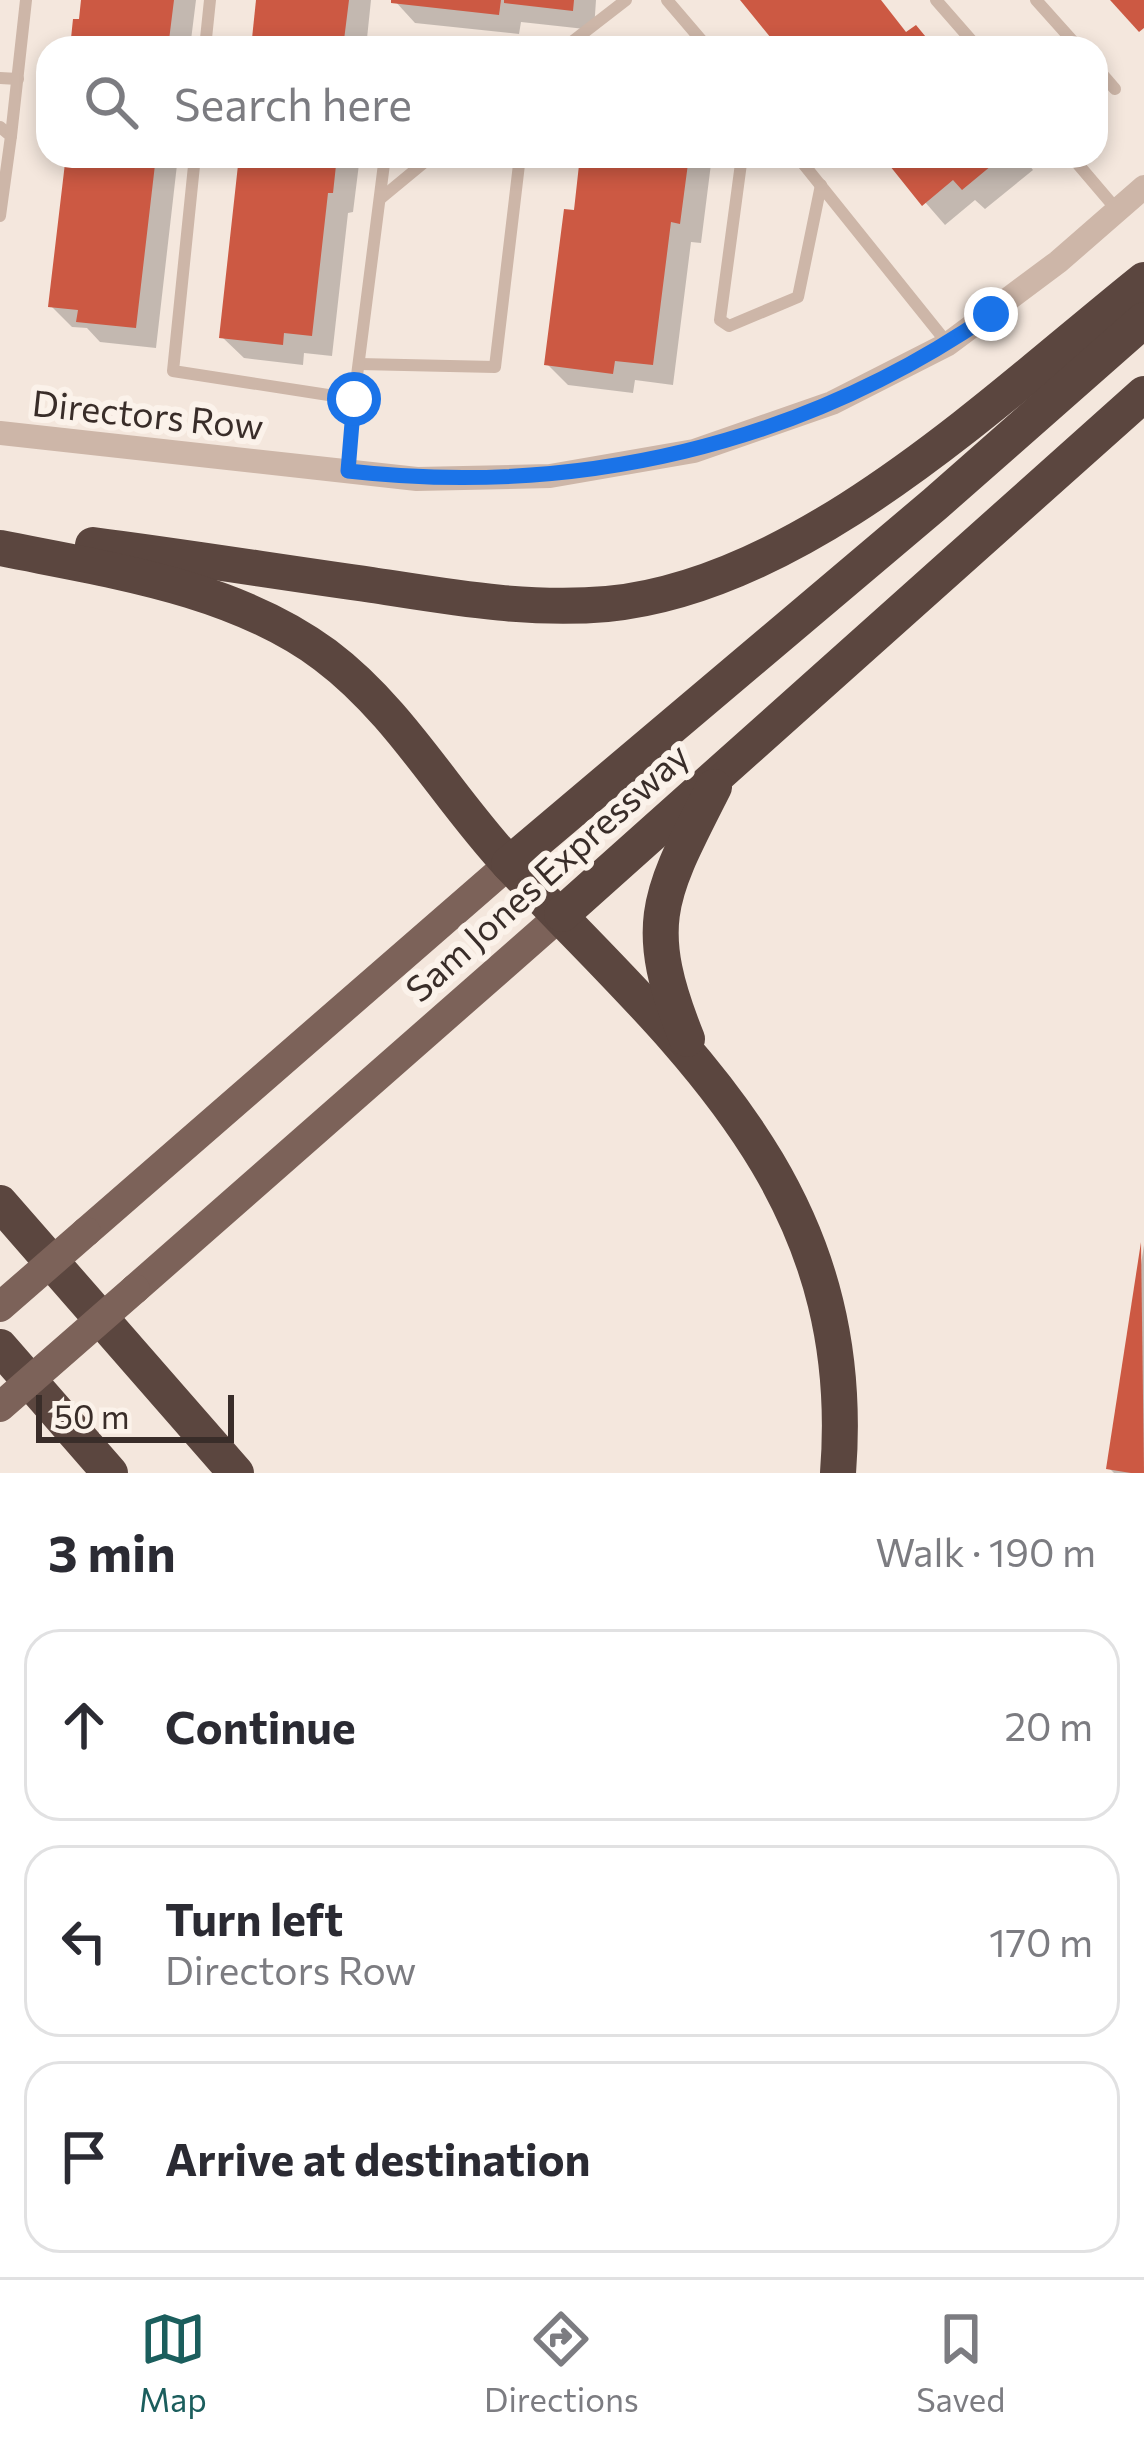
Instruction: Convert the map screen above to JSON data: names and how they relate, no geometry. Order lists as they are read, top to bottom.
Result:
{
  "streets": {
    "highway": ["Sam Jones Expressway"],
    "street": ["Directors Row"]
  },
  "scale_bar": "50 m",
  "page": {
    "search": "Search here",
    "scale": "50 m",
    "heading": ["3 min", "Walk · 190 m"],
    "list": [
      ["Continue", "20 m"],
      ["Turn left", "Directors Row", "170 m"],
      "Arrive at destination"
    ],
    "nav": ["Map", "Directions", "Saved"]
  }
}
